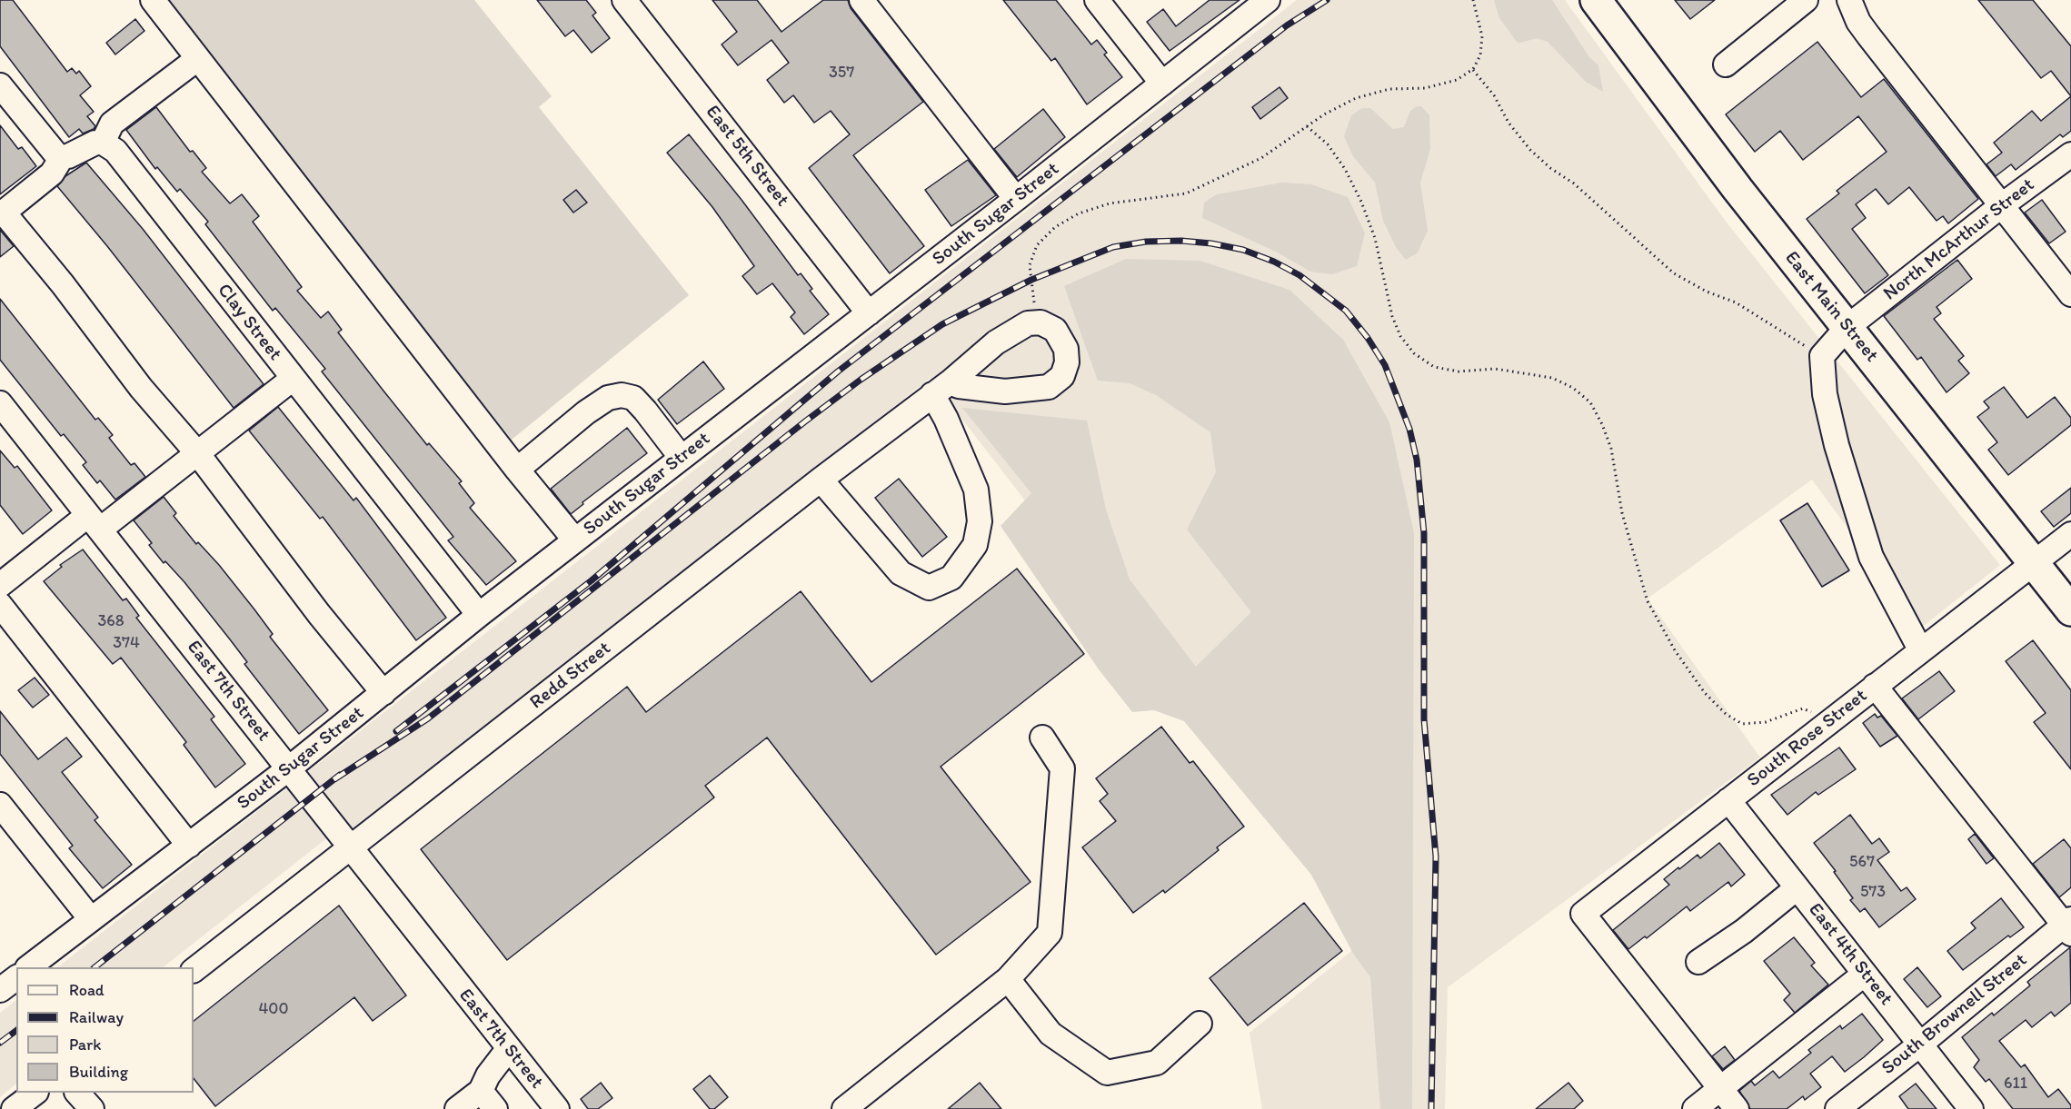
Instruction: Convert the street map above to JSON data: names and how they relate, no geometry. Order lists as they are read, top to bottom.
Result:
{
  "streets": {
    "main road": ["East Main Street"],
    "street": [
      "East 5th Street",
      "South Sugar Street",
      "North McArthur Street",
      "Clay Street",
      "Redd Street",
      "East 7th Street",
      "South Rose Street",
      "East 4th Street",
      "South Brownell Street"
    ]
  },
  "crossings": [
    ["East 5th Street", "South Sugar Street"],
    ["South Sugar Street", "Clay Street"],
    ["South Sugar Street", "East 7th Street"],
    ["North McArthur Street", "East Main Street"],
    ["East Main Street", "South Rose Street"],
    ["Redd Street", "East 7th Street"],
    ["South Rose Street", "East 4th Street"],
    ["East 4th Street", "South Brownell Street"]
  ],
  "house_numbers": [
    "357",
    "368",
    "374",
    "567",
    "573",
    "400",
    "611"
  ],
  "legend": [
    "Road",
    "Railway",
    "Park",
    "Building"
  ]
}
